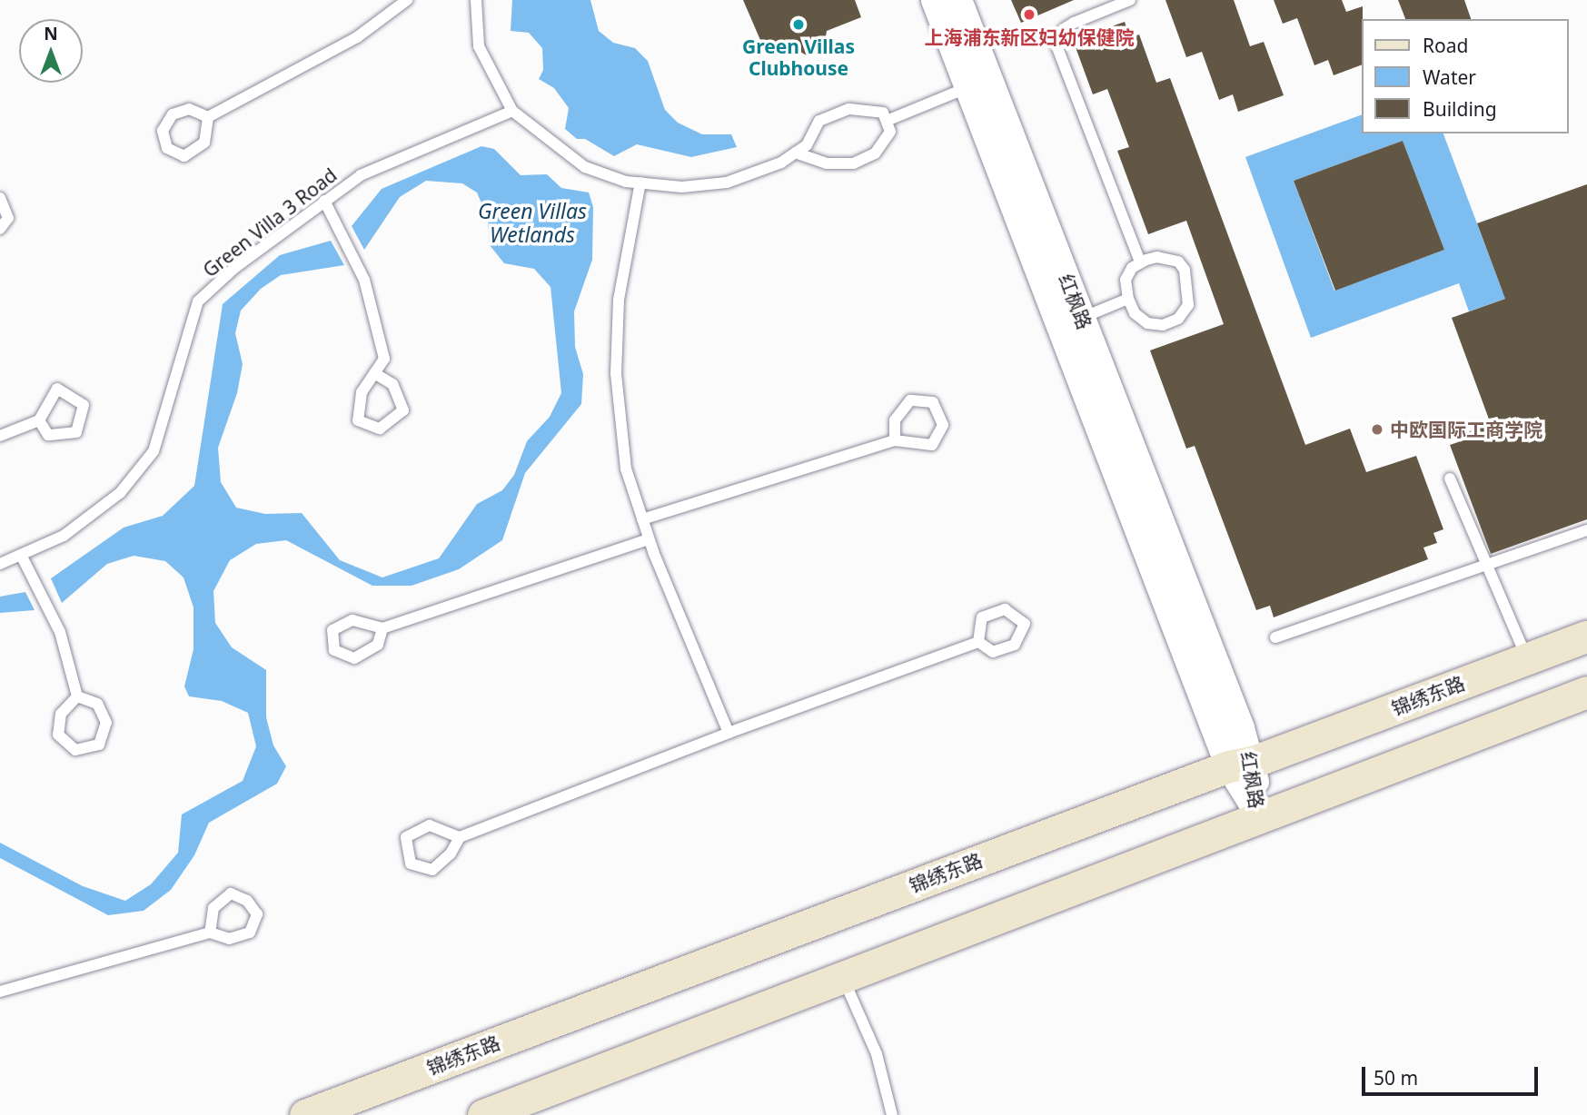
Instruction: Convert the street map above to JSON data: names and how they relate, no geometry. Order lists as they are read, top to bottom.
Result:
{
  "streets": {
    "main road": ["锦绣东路"],
    "street": ["红枫路"],
    "lane": ["Green Villa 3 Road"]
  },
  "crossings": [
    ["红枫路", "锦绣东路"]
  ],
  "water": ["Green Villas Wetlands"],
  "places": ["上海浦东新区妇幼保健院", "Green Villas Clubhouse", "中欧国际工商学院"],
  "legend": ["Road", "Water", "Building"],
  "scale_bar": "50 m",
  "north": "top"
}
